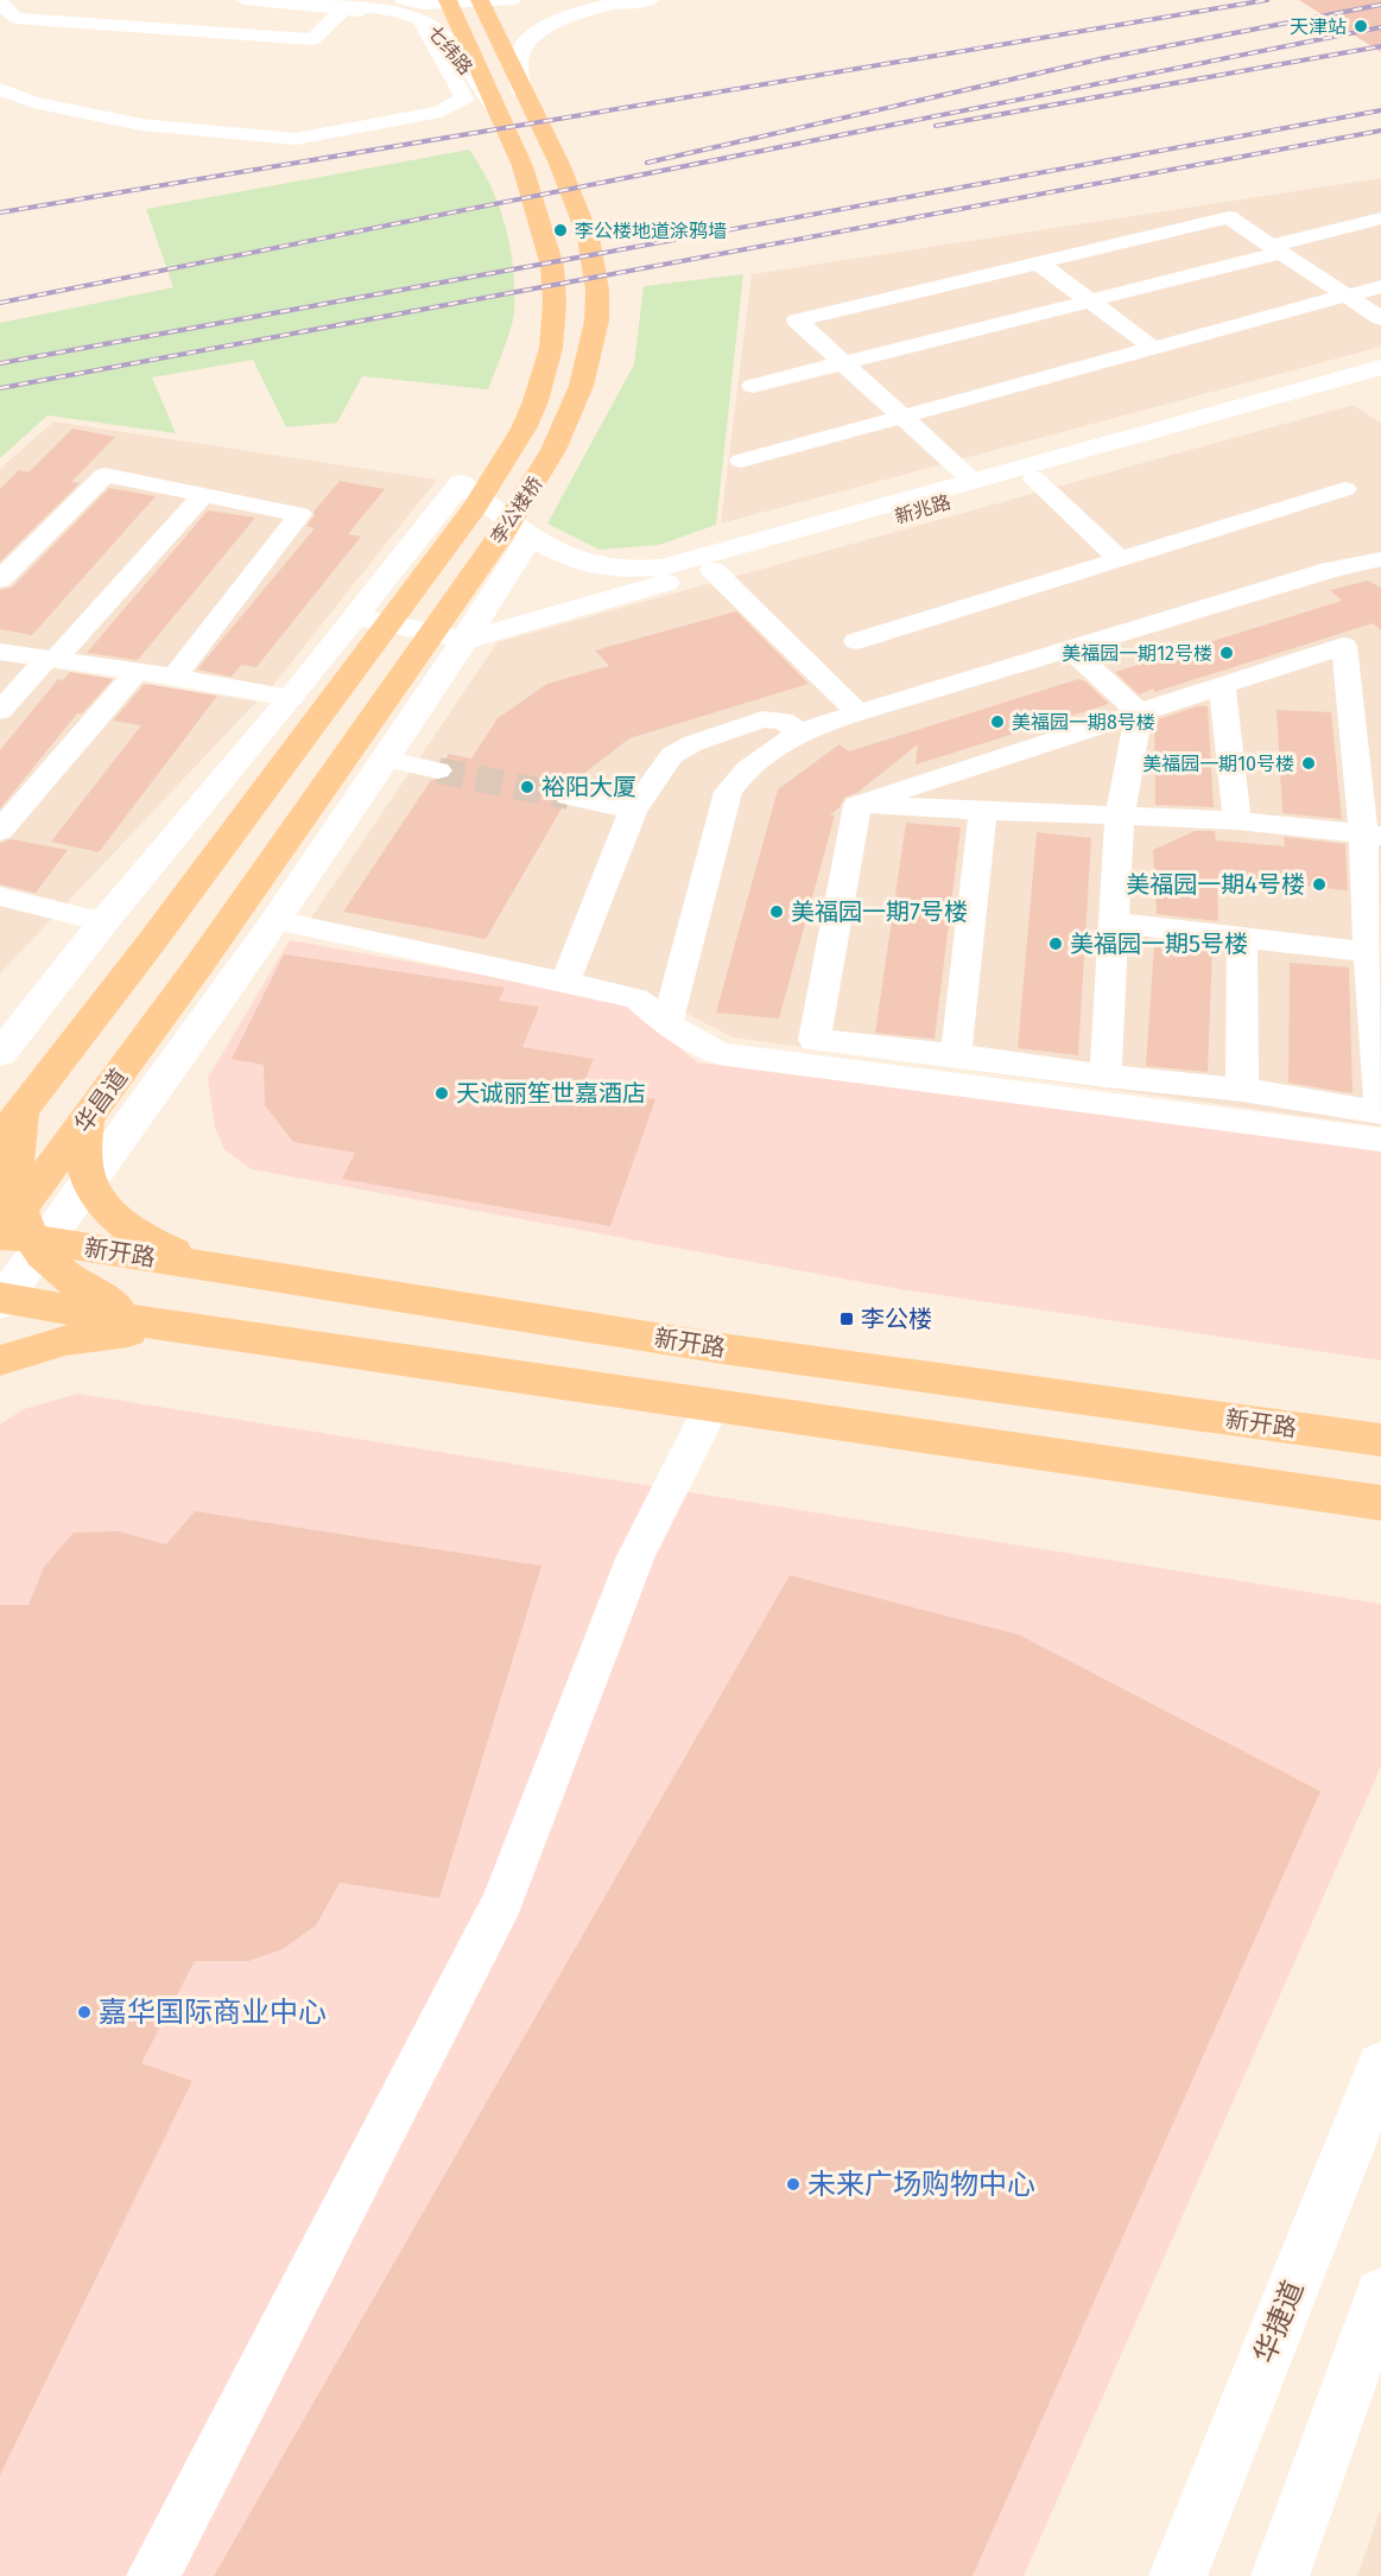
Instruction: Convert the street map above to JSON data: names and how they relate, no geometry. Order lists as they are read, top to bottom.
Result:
{
  "streets": {
    "main road": ["李公楼桥", "华昌道", "新开路"],
    "street": ["七纬路", "新兆路", "华捷道"]
  },
  "crossings": [
    ["七纬路", "李公楼桥"],
    ["李公楼桥", "华昌道"]
  ],
  "places": {
    "other": [
      "天津站",
      "李公楼地道涂鸦墙",
      "美福园一期12号楼",
      "美福园一期8号楼",
      "美福园一期10号楼",
      "裕阳大厦",
      "美福园一期4号楼",
      "美福园一期7号楼",
      "美福园一期5号楼",
      "天诚丽笙世嘉酒店",
      "嘉华国际商业中心",
      "未来广场购物中心"
    ],
    "transit": ["李公楼"]
  }
}
